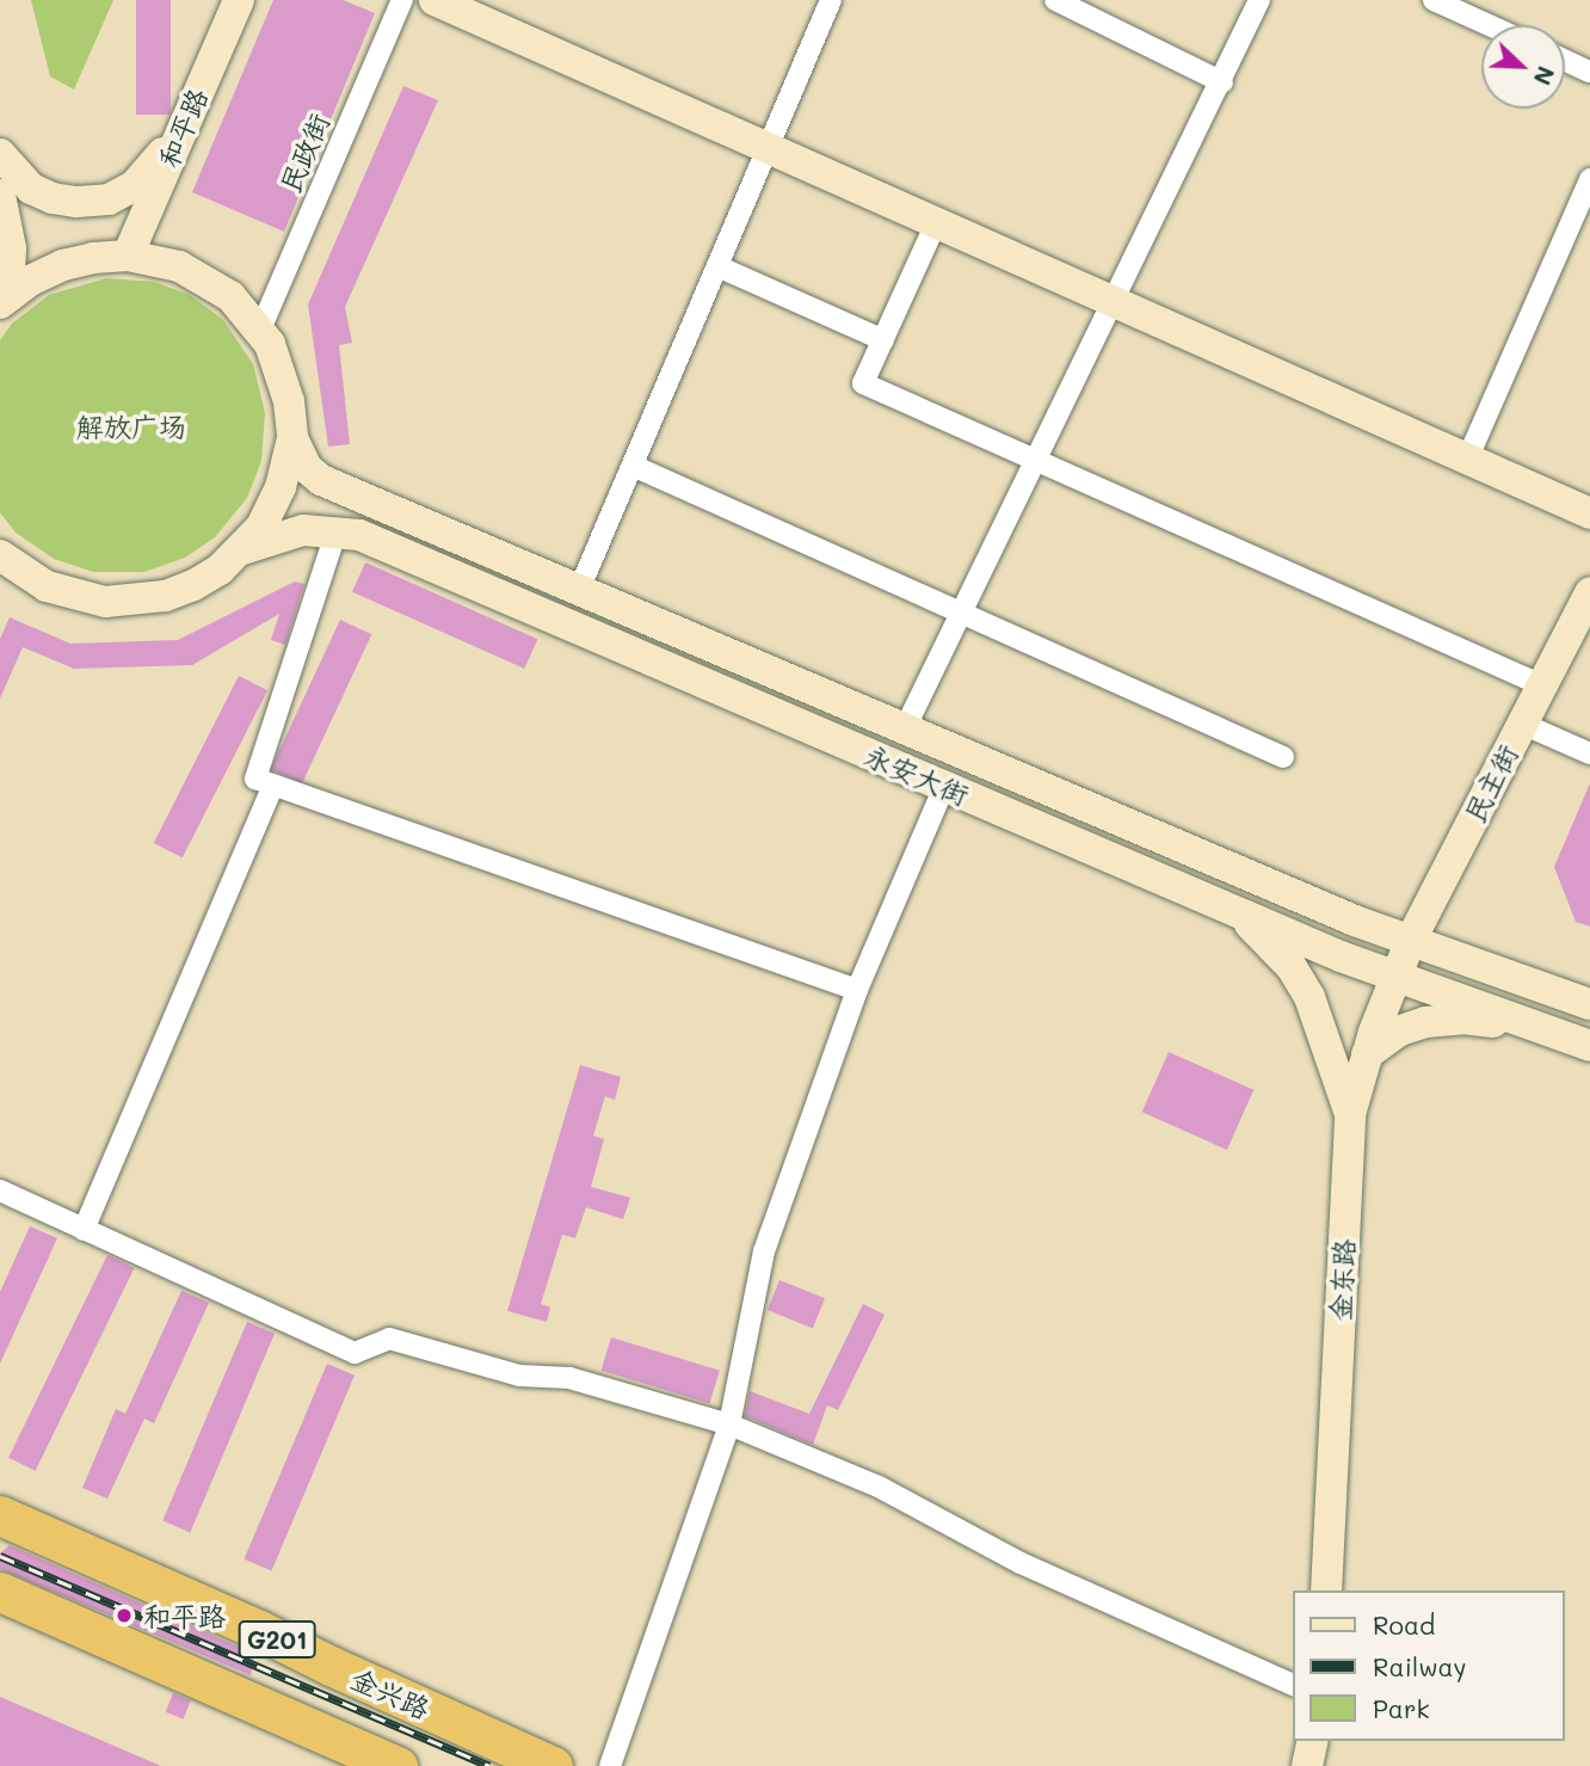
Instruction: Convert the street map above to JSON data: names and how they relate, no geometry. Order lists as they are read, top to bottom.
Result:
{
  "streets": {
    "highway": ["G201", "金兴路"],
    "main road": [
      "和平路",
      "永安大街",
      "民主街",
      "金东路"
    ],
    "street": ["民政街"]
  },
  "crossings": [
    ["永安大街", "民主街"],
    ["永安大街", "金东路"],
    ["民主街", "金东路"]
  ],
  "parks": ["解放广场"],
  "places": ["和平路"],
  "legend": ["Road", "Railway", "Park"],
  "north": "bottom right"
}
